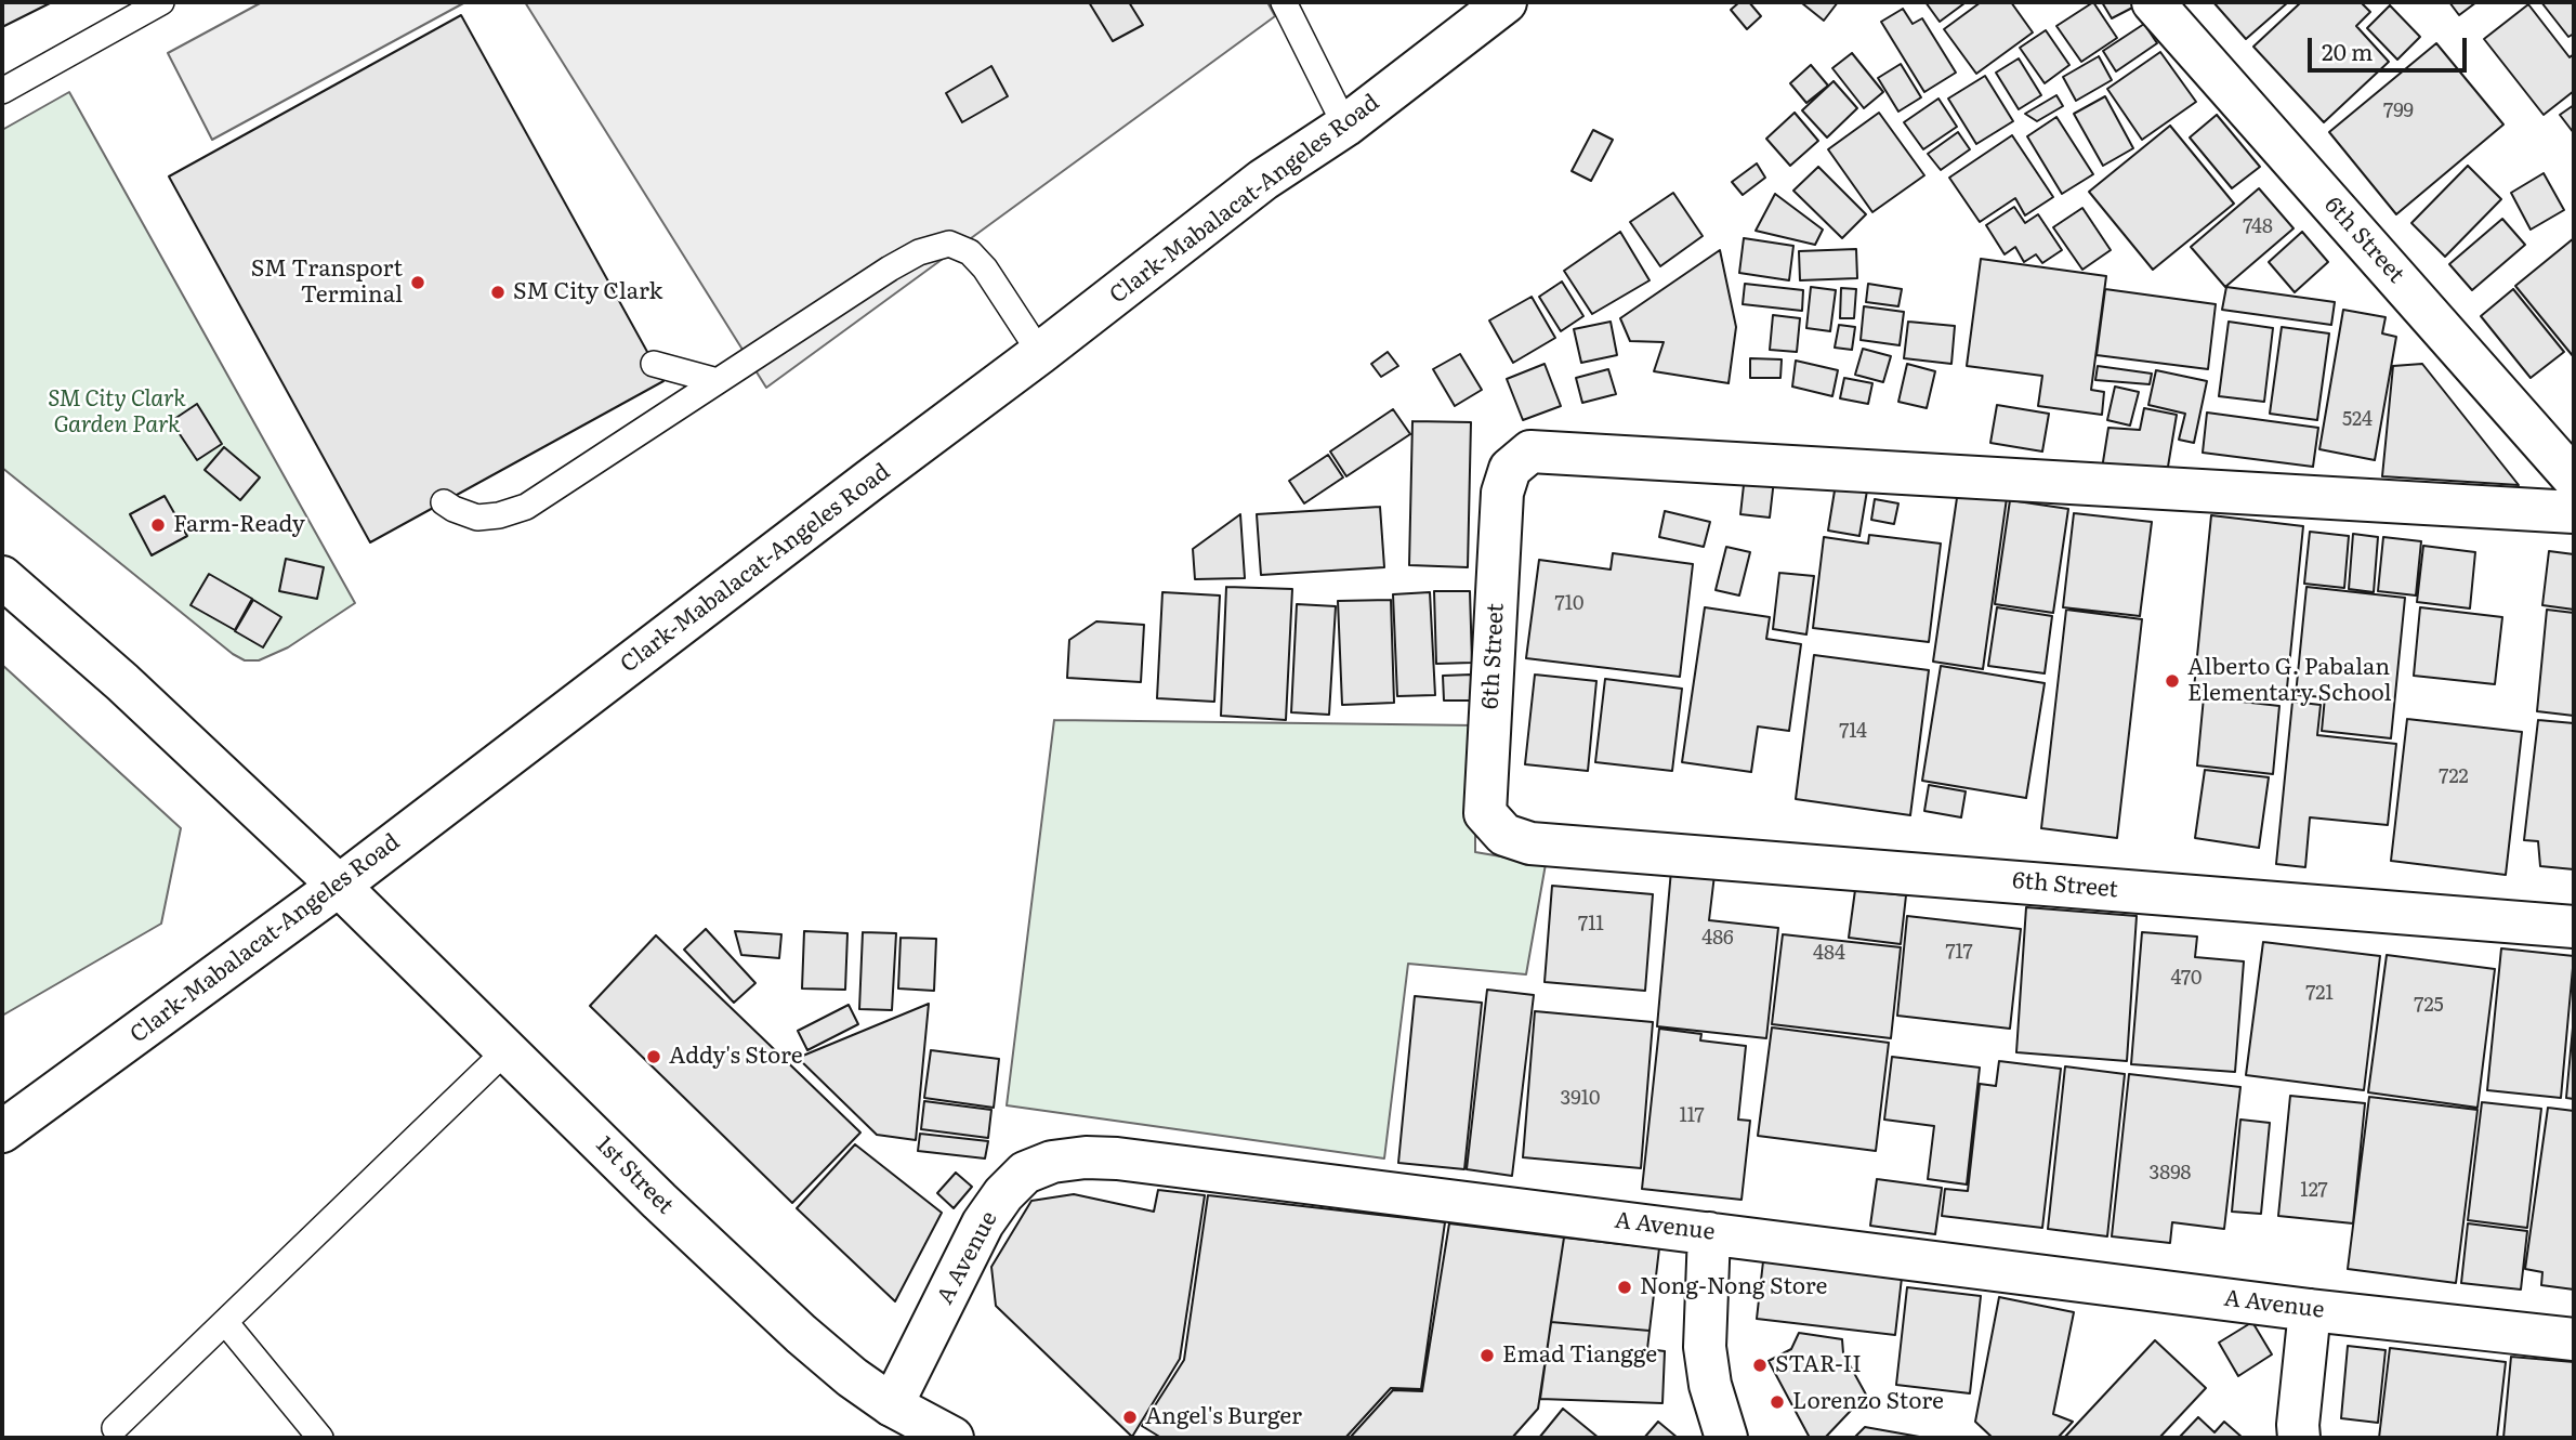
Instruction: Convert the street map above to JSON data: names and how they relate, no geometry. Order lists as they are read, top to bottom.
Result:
{
  "streets": {
    "street": [
      "Clark-Mabalacat-Angeles Road",
      "6th Street",
      "1st Street",
      "A Avenue"
    ]
  },
  "crossings": [
    ["Clark-Mabalacat-Angeles Road", "1st Street"],
    ["1st Street", "A Avenue"]
  ],
  "parks": ["SM City Clark Garden Park"],
  "places": [
    "SM Transport Terminal",
    "SM City Clark",
    "Farm-Ready",
    "Alberto G. Pabalan Elementary School",
    "Addy's Store",
    "Nong-Nong Store",
    "Emad Tiangge",
    "STAR-II",
    "Lorenzo Store",
    "Angel's Burger"
  ],
  "house_numbers": [
    "799",
    "748",
    "524",
    "710",
    "714",
    "722",
    "711",
    "486",
    "717",
    "484",
    "470",
    "721",
    "725",
    "3910",
    "117",
    "3898",
    "127"
  ],
  "scale_bar": "20 m"
}
